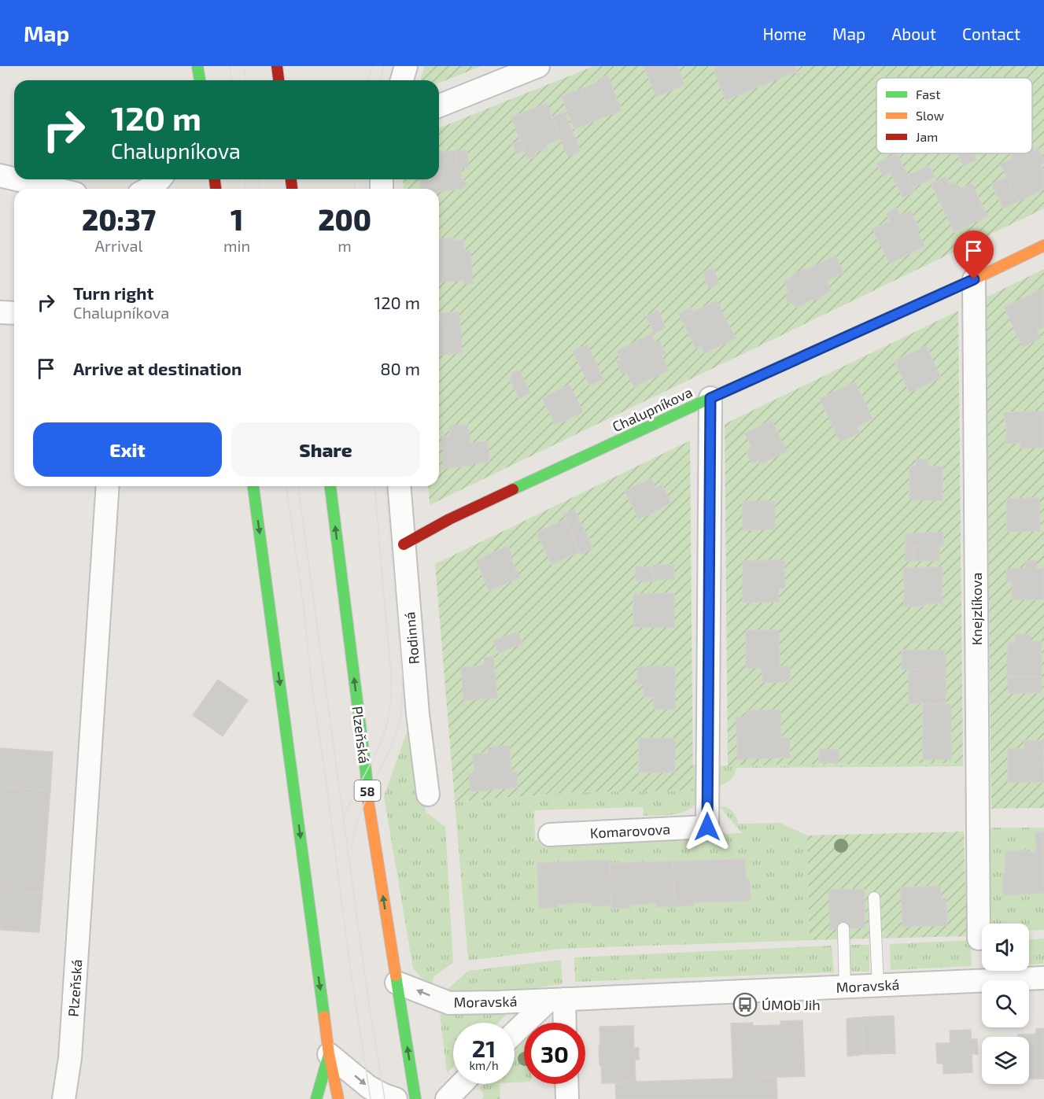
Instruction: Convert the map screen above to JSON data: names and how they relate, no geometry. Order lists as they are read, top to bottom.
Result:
{
  "streets": {
    "main road": ["Chalupníkova", "Plzeňská", "58"],
    "street": [
      "Knejzlíkova",
      "Rodinná",
      "Komarovova",
      "Moravská"
    ]
  },
  "crossings": [
    ["Chalupníkova", "Knejzlíkova"],
    ["Chalupníkova", "Rodinná"],
    ["Chalupníkova", "Komarovova"],
    ["Plzeňská", "Moravská"]
  ],
  "one_way": ["Plzeňská"],
  "places": {
    "bus stop": ["ÚMOb Jih"]
  },
  "legend": ["Fast", "Slow", "Jam"],
  "page": {
    "header": "Map",
    "nav": [
      "Home",
      "Map",
      "About",
      "Contact"
    ],
    "turn": ["120 m", "Chalupníkova"],
    "eta": [
      "20:37",
      "Arrival",
      "1",
      "min",
      "200",
      "m"
    ],
    "list": [
      {
        "name": "Turn right",
        "note": "Chalupníkova",
        "value": "120 m"
      },
      {
        "name": "Arrive at destination",
        "value": "80 m"
      }
    ],
    "buttons": ["Exit", "Share"],
    "speed": "21 km/h",
    "limit": "30"
  }
}
